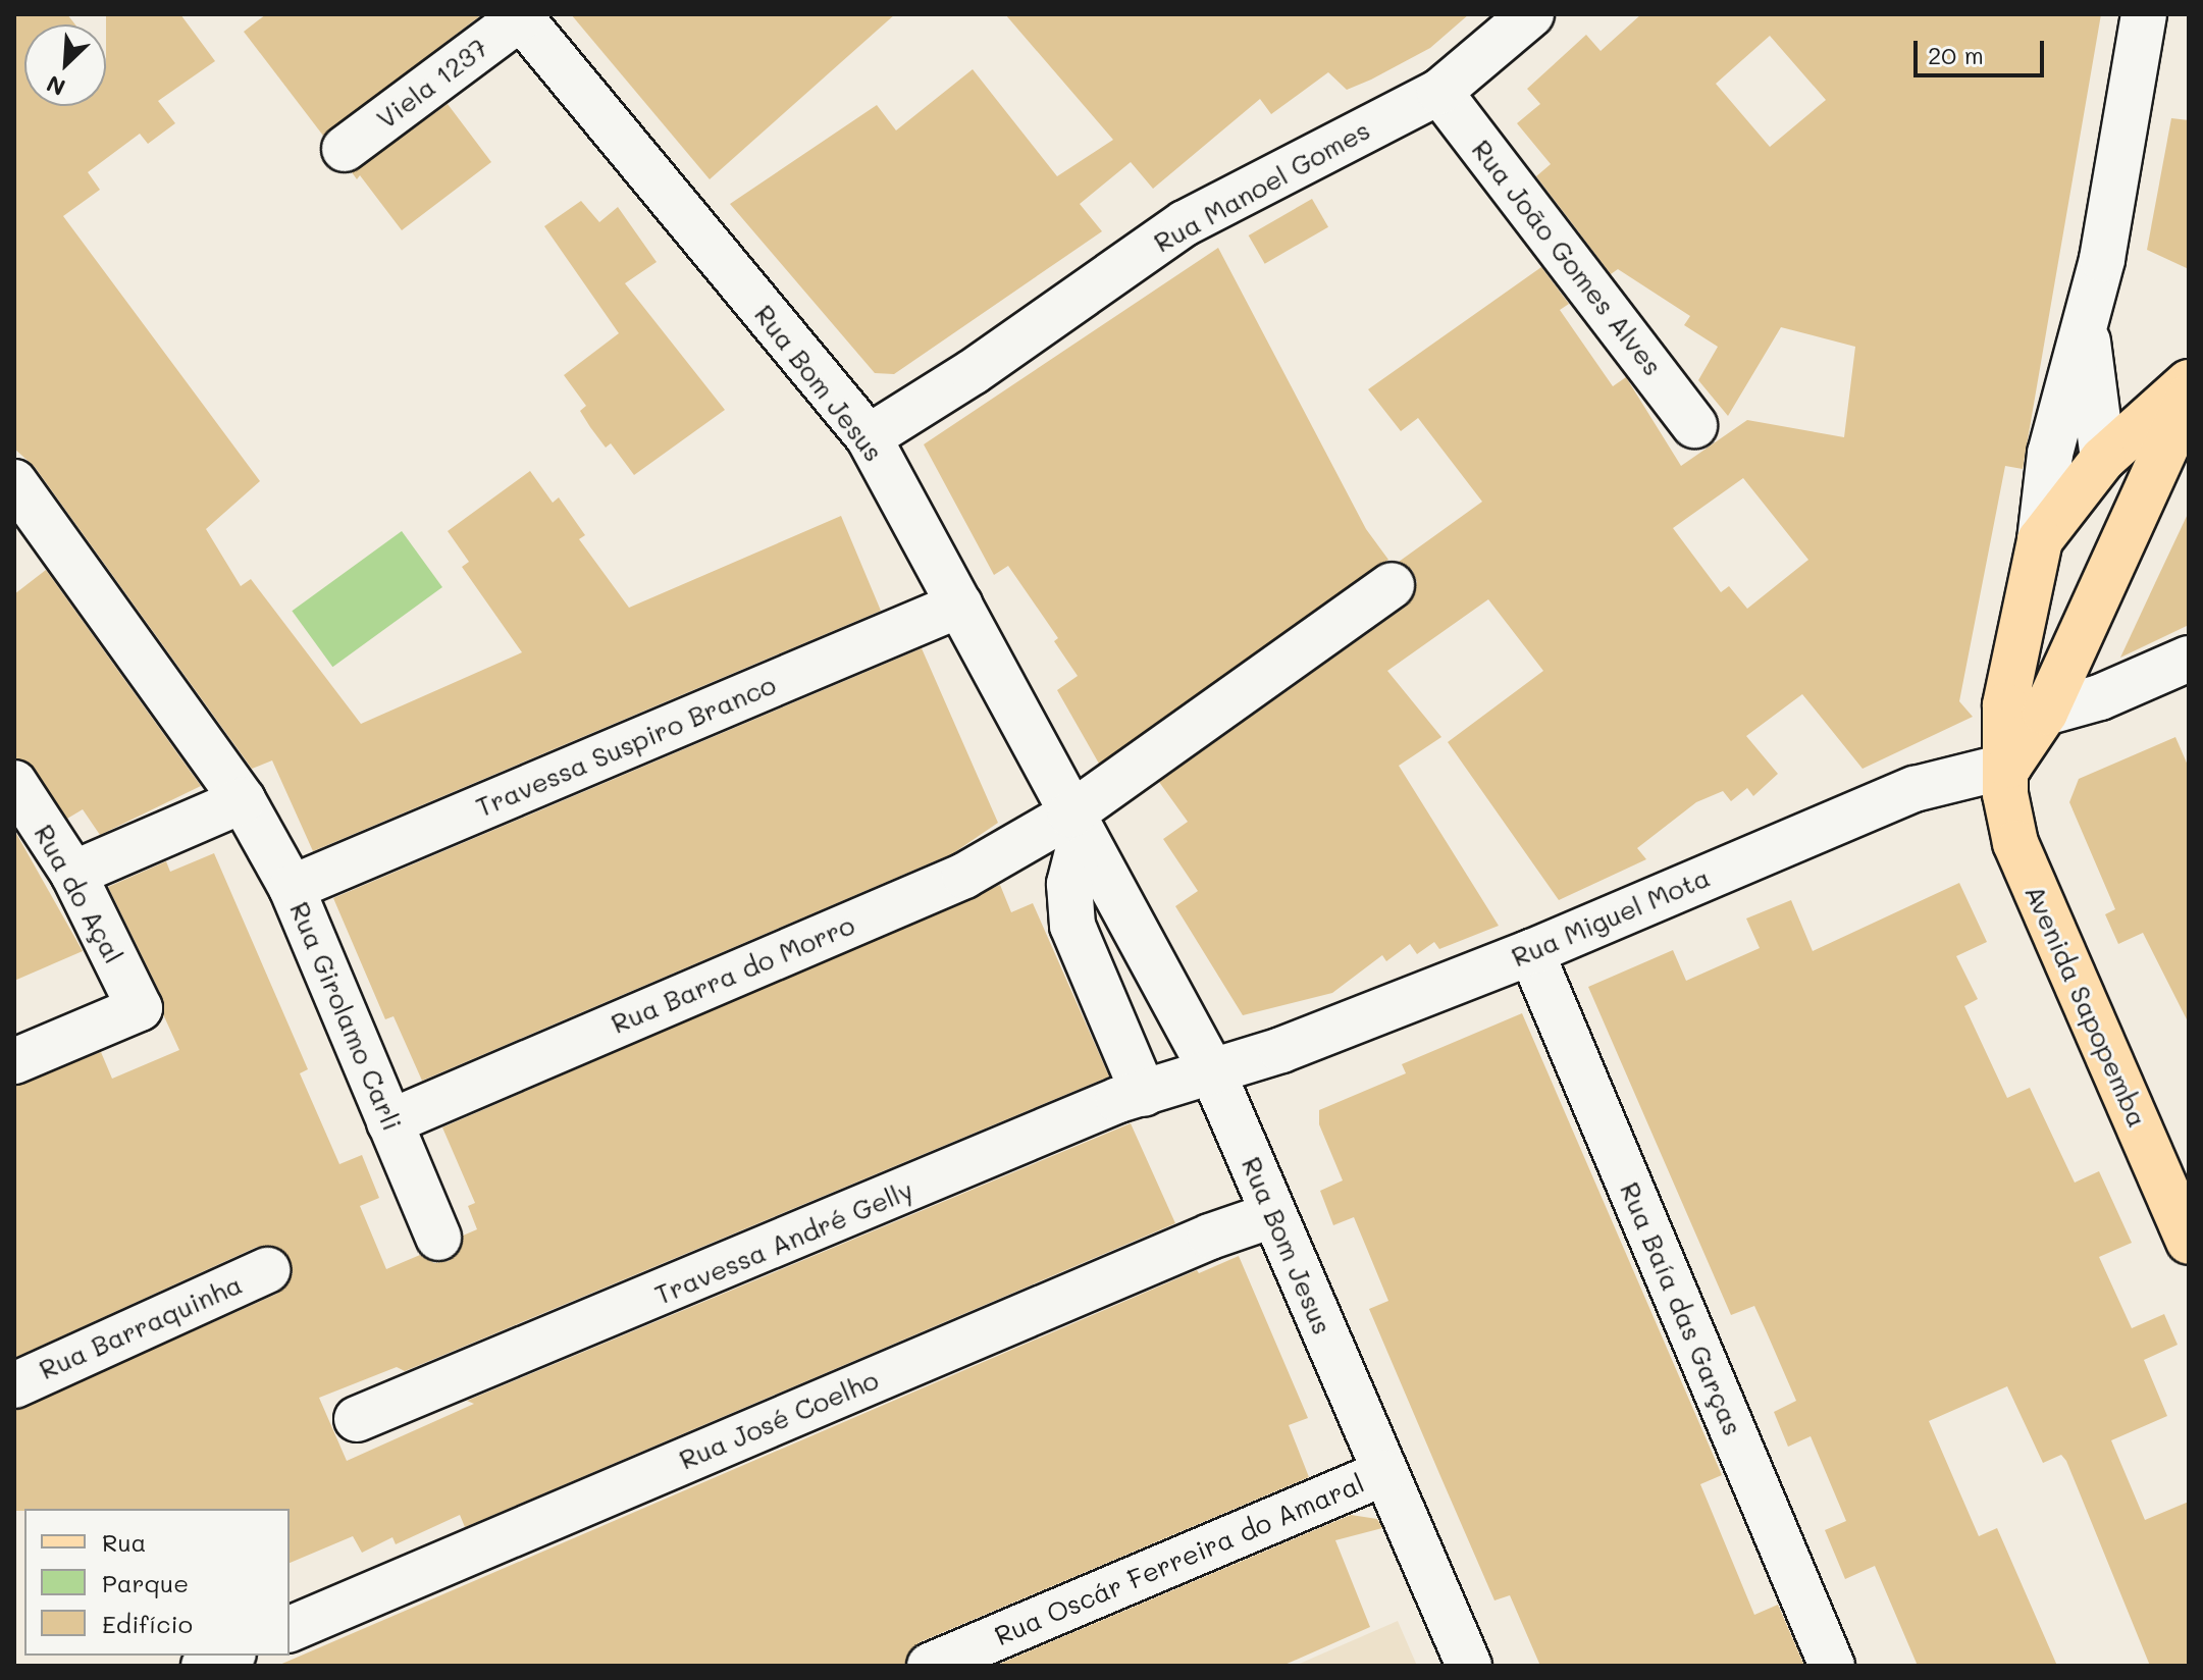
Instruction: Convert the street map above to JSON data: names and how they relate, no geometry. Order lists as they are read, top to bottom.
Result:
{
  "streets": {
    "main road": ["Avenida Sapopemba"],
    "street": [
      "Viela 1237",
      "Rua Manoel Gomes",
      "Rua João Gomes Alves",
      "Rua Bom Jesus",
      "Travessa Suspiro Branco",
      "Rua do Açal",
      "Rua Miguel Mota",
      "Rua Barra do Morro",
      "Rua Girolamo Carli",
      "Travessa André Gelly",
      "Rua Baía das Garças",
      "Rua Barraquinha",
      "Rua José Coelho",
      "Rua Oscár Ferreira do Amaral"
    ]
  },
  "crossings": [
    ["Viela 1237", "Rua Bom Jesus"],
    ["Rua Manoel Gomes", "Rua João Gomes Alves"],
    ["Rua Manoel Gomes", "Rua Bom Jesus"],
    ["Rua Bom Jesus", "Travessa Suspiro Branco"],
    ["Rua Bom Jesus", "Rua Miguel Mota"],
    ["Rua Bom Jesus", "Rua Barra do Morro"],
    ["Rua Bom Jesus", "Travessa André Gelly"],
    ["Rua Bom Jesus", "Rua José Coelho"],
    ["Rua Bom Jesus", "Rua Oscár Ferreira do Amaral"],
    ["Travessa Suspiro Branco", "Rua Girolamo Carli"],
    ["Rua Miguel Mota", "Avenida Sapopemba"],
    ["Rua Miguel Mota", "Travessa André Gelly"],
    ["Rua Miguel Mota", "Rua Baía das Garças"],
    ["Rua Barra do Morro", "Rua Girolamo Carli"]
  ],
  "legend": ["Rua", "Parque", "Edifício"],
  "scale_bar": "20 m",
  "north": "bottom left"
}
